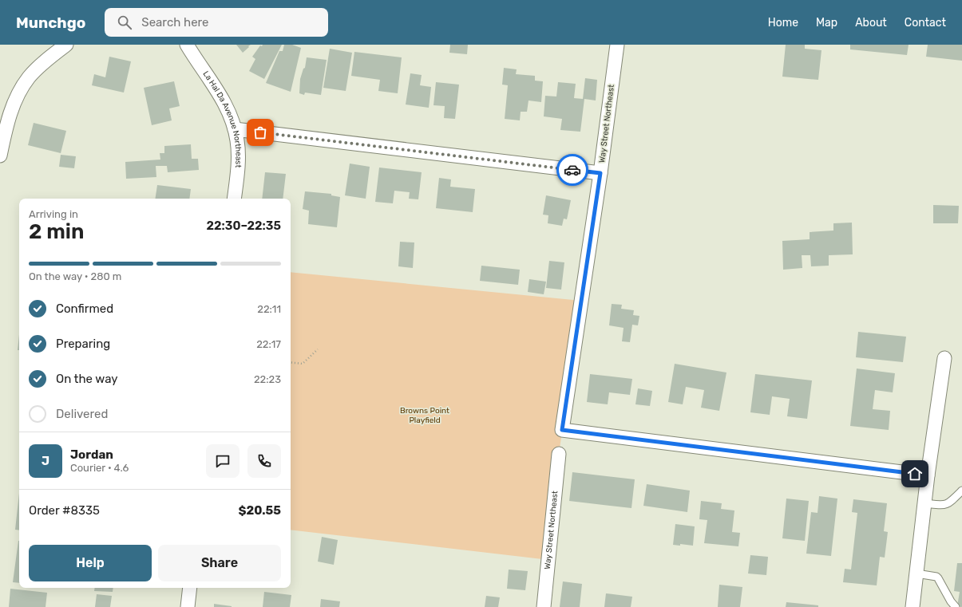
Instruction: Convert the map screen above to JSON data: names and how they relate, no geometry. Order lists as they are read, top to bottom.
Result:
{
  "streets": {
    "street": ["La Hal Da Avenue Northeast", "Way Street Northeast"]
  },
  "parks": ["Browns Point Playfield"],
  "page": {
    "header": "Munchgo",
    "search": "Search here",
    "nav": [
      "Home",
      "Map",
      "About",
      "Contact"
    ],
    "heading": ["2 min", "Arriving in", "22:30–22:35"],
    "panel": [
      "Jordan",
      "Courier · 4.6",
      "Order #8335",
      "$20.55"
    ],
    "bar": "On the way · 280 m",
    "list": [
      ["Confirmed", "22:11"],
      ["Preparing", "22:17"],
      ["On the way", "22:23"],
      "Delivered"
    ],
    "round": "J",
    "buttons": ["Help", "Share"]
  }
}
